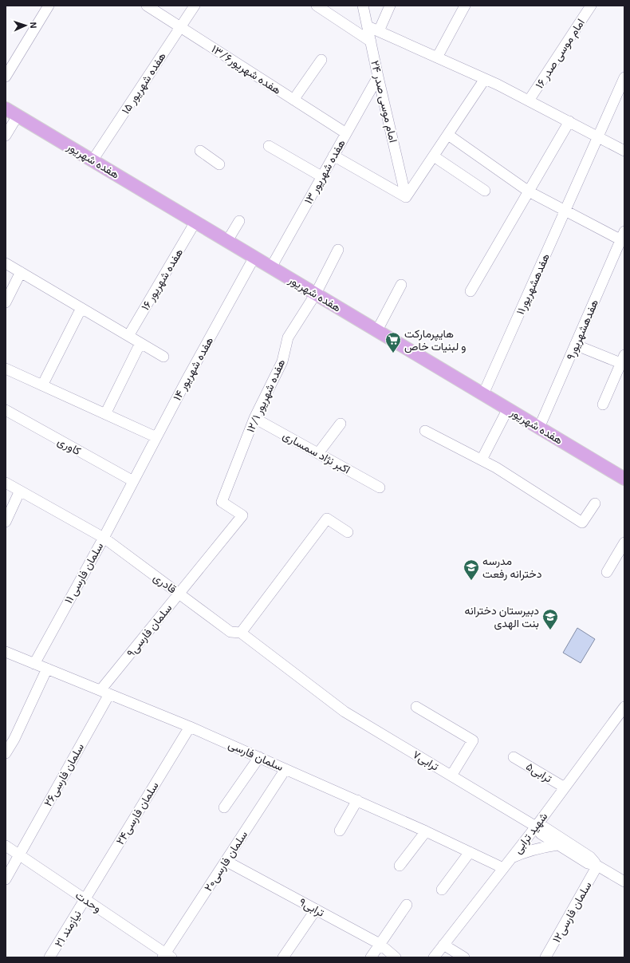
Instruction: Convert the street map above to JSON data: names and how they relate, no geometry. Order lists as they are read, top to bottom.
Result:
{
  "streets": {
    "main road": ["هفده شهریور"],
    "street": [
      "امام موسی صدر ۱۶",
      "هفده شهریور۱۳/۶",
      "هفده شهریور ۱۵",
      "امام موسی صدر ۲۴",
      "هفده شهریور ۱۳",
      "هفده شهریور ۱۶",
      "هفدهشهریور۱۱",
      "هفدهشهریور۹",
      "هفده شهریور ۱۴",
      "هفده شهریور ۱۲/۱",
      "کاوری",
      "اکبر نژاد سمساری",
      "سلمان فارسی ۱۱",
      "قادری",
      "سلمان فارسی۹",
      "سلمان فارسی",
      "ترابی۷",
      "ترابی۵",
      "سلمان فارسی۲۶",
      "سلمان فارسی۲۴",
      "شهید ترابی",
      "سلمان فارسی۲۰",
      "وحدت",
      "ترابی۹",
      "سلمان فارسی۱۲",
      "نیازمند ۲۱"
    ]
  },
  "crossings": [
    ["هفده شهریور۱۳/۶", "هفده شهریور ۱۵"],
    ["هفده شهریور۱۳/۶", "هفده شهریور ۱۳"],
    ["هفده شهریور ۱۵", "هفده شهریور"],
    ["امام موسی صدر ۲۴", "هفده شهریور ۱۳"],
    ["هفده شهریور", "هفده شهریور ۱۳"],
    ["هفده شهریور", "هفده شهریور ۱۶"],
    ["هفده شهریور", "هفدهشهریور۱۱"],
    ["هفده شهریور", "هفدهشهریور۹"],
    ["هفده شهریور", "هفده شهریور ۱۴"],
    ["هفده شهریور", "هفده شهریور ۱۲/۱"],
    ["هفده شهریور ۱۴", "کاوری"],
    ["هفده شهریور ۱۴", "سلمان فارسی ۱۱"],
    ["هفده شهریور ۱۲/۱", "اکبر نژاد سمساری"],
    ["هفده شهریور ۱۲/۱", "سلمان فارسی۹"],
    ["کاوری", "سلمان فارسی ۱۱"],
    ["سلمان فارسی ۱۱", "قادری"],
    ["سلمان فارسی ۱۱", "سلمان فارسی"],
    ["قادری", "سلمان فارسی۹"],
    ["قادری", "ترابی۷"],
    ["سلمان فارسی۹", "سلمان فارسی"],
    ["سلمان فارسی۹", "سلمان فارسی۲۶"],
    ["سلمان فارسی", "سلمان فارسی۲۶"],
    ["سلمان فارسی", "سلمان فارسی۲۴"],
    ["سلمان فارسی", "شهید ترابی"],
    ["سلمان فارسی", "سلمان فارسی۲۰"],
    ["ترابی۷", "شهید ترابی"],
    ["ترابی۵", "شهید ترابی"],
    ["سلمان فارسی۲۶", "وحدت"],
    ["سلمان فارسی۲۴", "وحدت"],
    ["سلمان فارسی۲۴", "نیازمند ۲۱"],
    ["سلمان فارسی۲۰", "وحدت"],
    ["سلمان فارسی۲۰", "ترابی۹"],
    ["وحدت", "نیازمند ۲۱"]
  ],
  "places": {
    "supermarket": ["هایپرمارکت و لبنیات خاص"],
    "school or university": ["مدرسه دخترانه رفعت", "دبیرستان دخترانه بنت الهدی"]
  },
  "north": "right"
}
